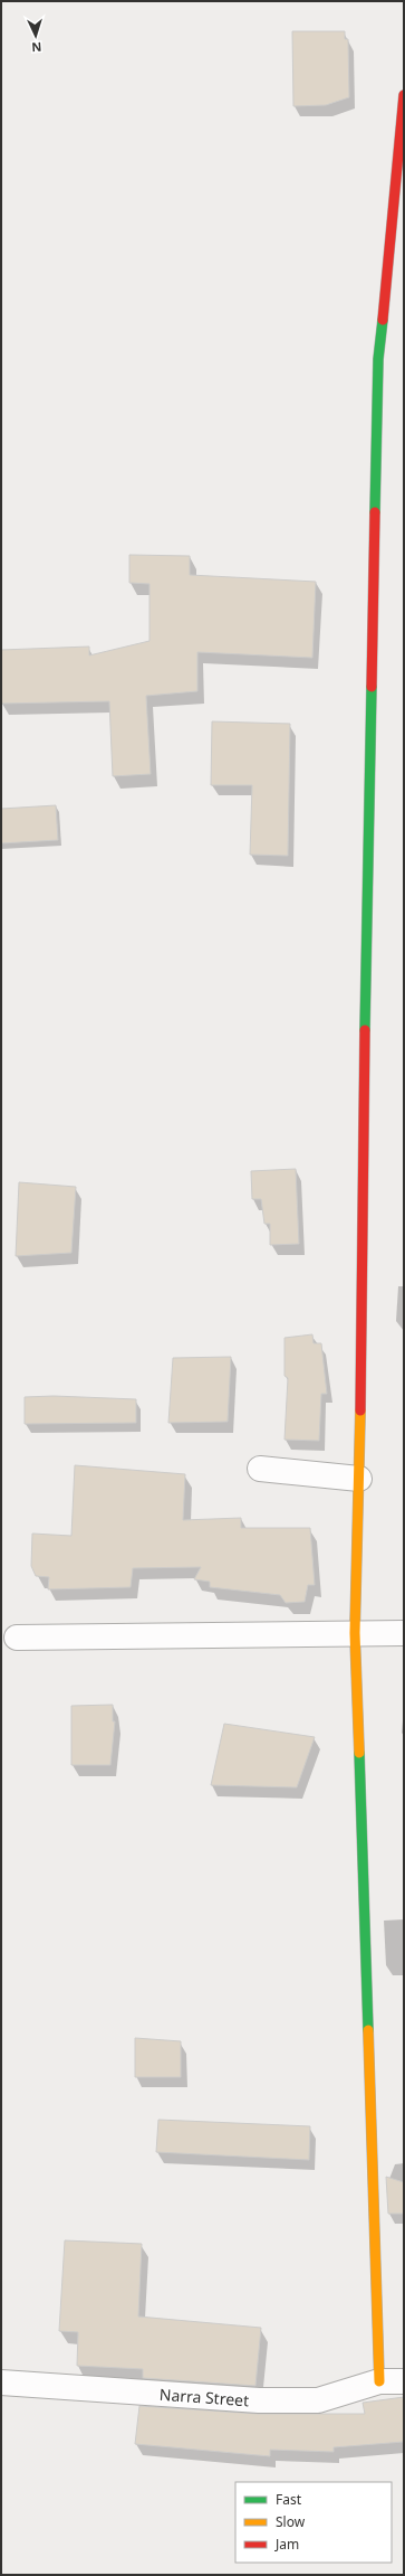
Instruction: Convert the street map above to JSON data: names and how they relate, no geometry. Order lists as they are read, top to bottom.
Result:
{
  "streets": {
    "street": ["Narra Street"]
  },
  "legend": ["Fast", "Slow", "Jam"],
  "north": "bottom"
}
